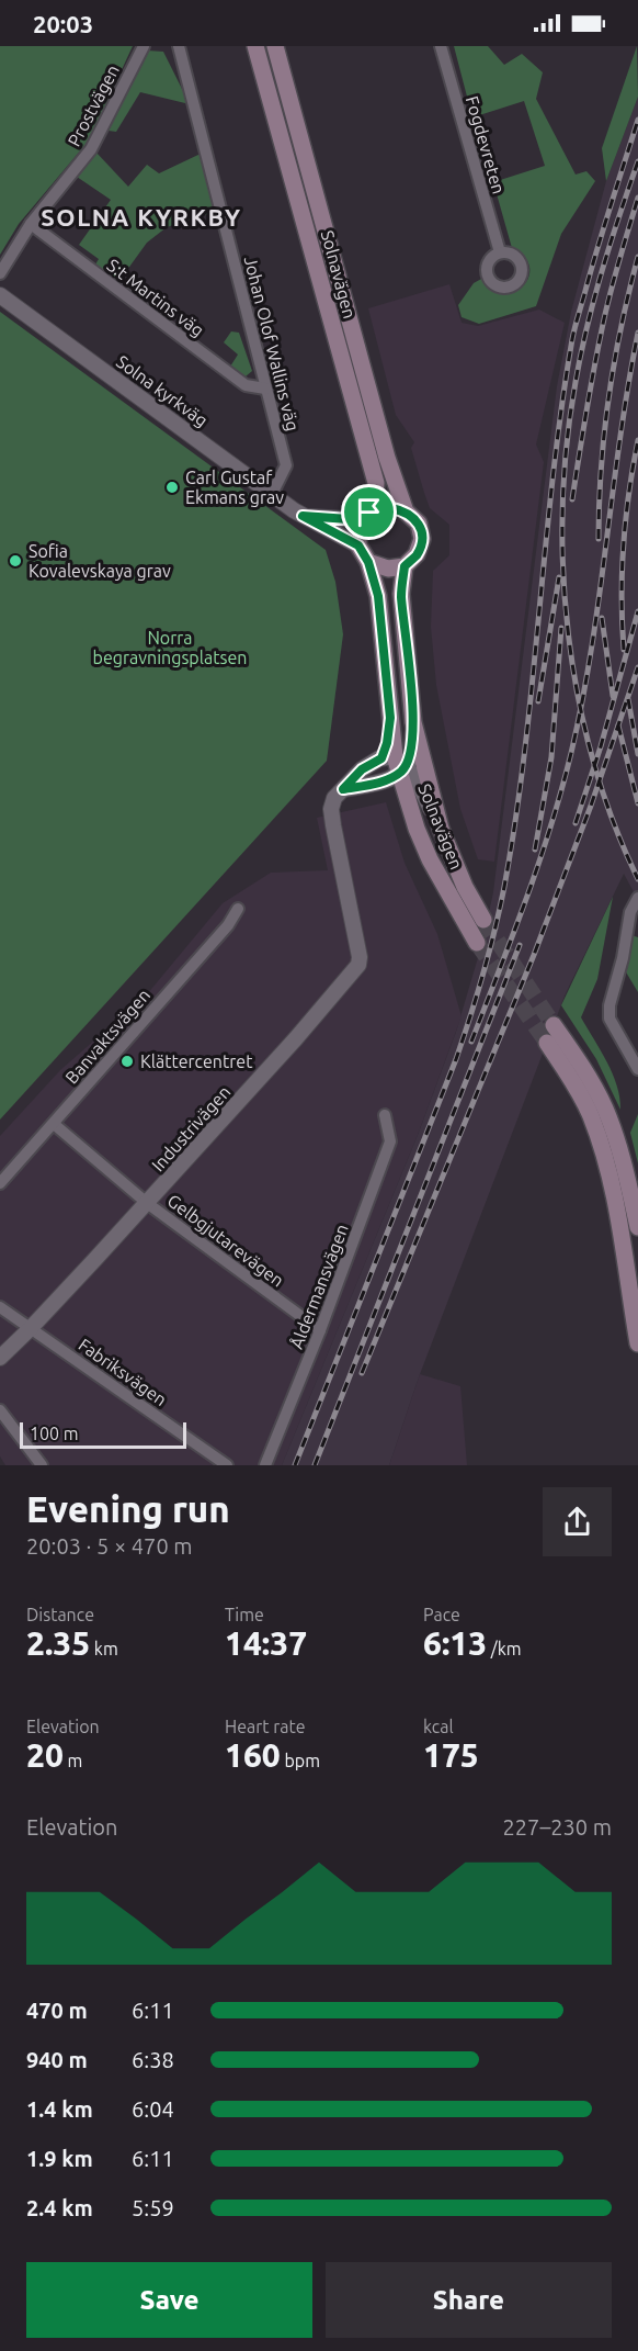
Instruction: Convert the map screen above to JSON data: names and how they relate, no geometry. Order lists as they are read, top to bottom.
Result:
{
  "streets": {
    "main road": ["Solnavägen"],
    "street": [
      "Prostvägen",
      "Fogdevreten",
      "S:t Martins väg",
      "Johan Olof Wallins väg",
      "Solna kyrkväg",
      "Banvaktsvägen",
      "Industrivägen",
      "Gelbgjutarevägen",
      "Åldermansvägen",
      "Fabriksvägen"
    ]
  },
  "crossings": [
    ["Prostvägen", "S:t Martins väg"],
    ["Solnavägen", "Solna kyrkväg"],
    ["Solnavägen", "Industrivägen"],
    ["S:t Martins väg", "Johan Olof Wallins väg"],
    ["Johan Olof Wallins väg", "Solna kyrkväg"],
    ["Banvaktsvägen", "Gelbgjutarevägen"],
    ["Industrivägen", "Gelbgjutarevägen"],
    ["Industrivägen", "Fabriksvägen"],
    ["Gelbgjutarevägen", "Åldermansvägen"]
  ],
  "districts": ["SOLNA KYRKBY"],
  "parks": ["Norra begravningsplatsen"],
  "places": ["Carl Gustaf Ekmans grav", "Sofia Kovalevskaya grav", "Klättercentret"],
  "scale_bar": "100 m",
  "page": {
    "status": "20:03",
    "scale": "100 m",
    "heading": ["Evening run", "20:03 · 5 × 470 m"],
    "stats": [
      ["Distance", "2.35 km"],
      ["Time", "14:37"],
      ["Pace", "6:13 /km"],
      ["Elevation", "20 m"],
      ["Heart rate", "160 bpm"],
      ["kcal", "175"]
    ],
    "chart": ["Elevation", "227–230 m"],
    "list": [
      {
        "name": "470 m",
        "note": "6:11"
      },
      {
        "name": "940 m",
        "note": "6:38"
      },
      {
        "name": "1.4 km",
        "note": "6:04"
      },
      {
        "name": "1.9 km",
        "note": "6:11"
      },
      {
        "name": "2.4 km",
        "note": "5:59"
      }
    ],
    "buttons": ["Save", "Share"]
  }
}
